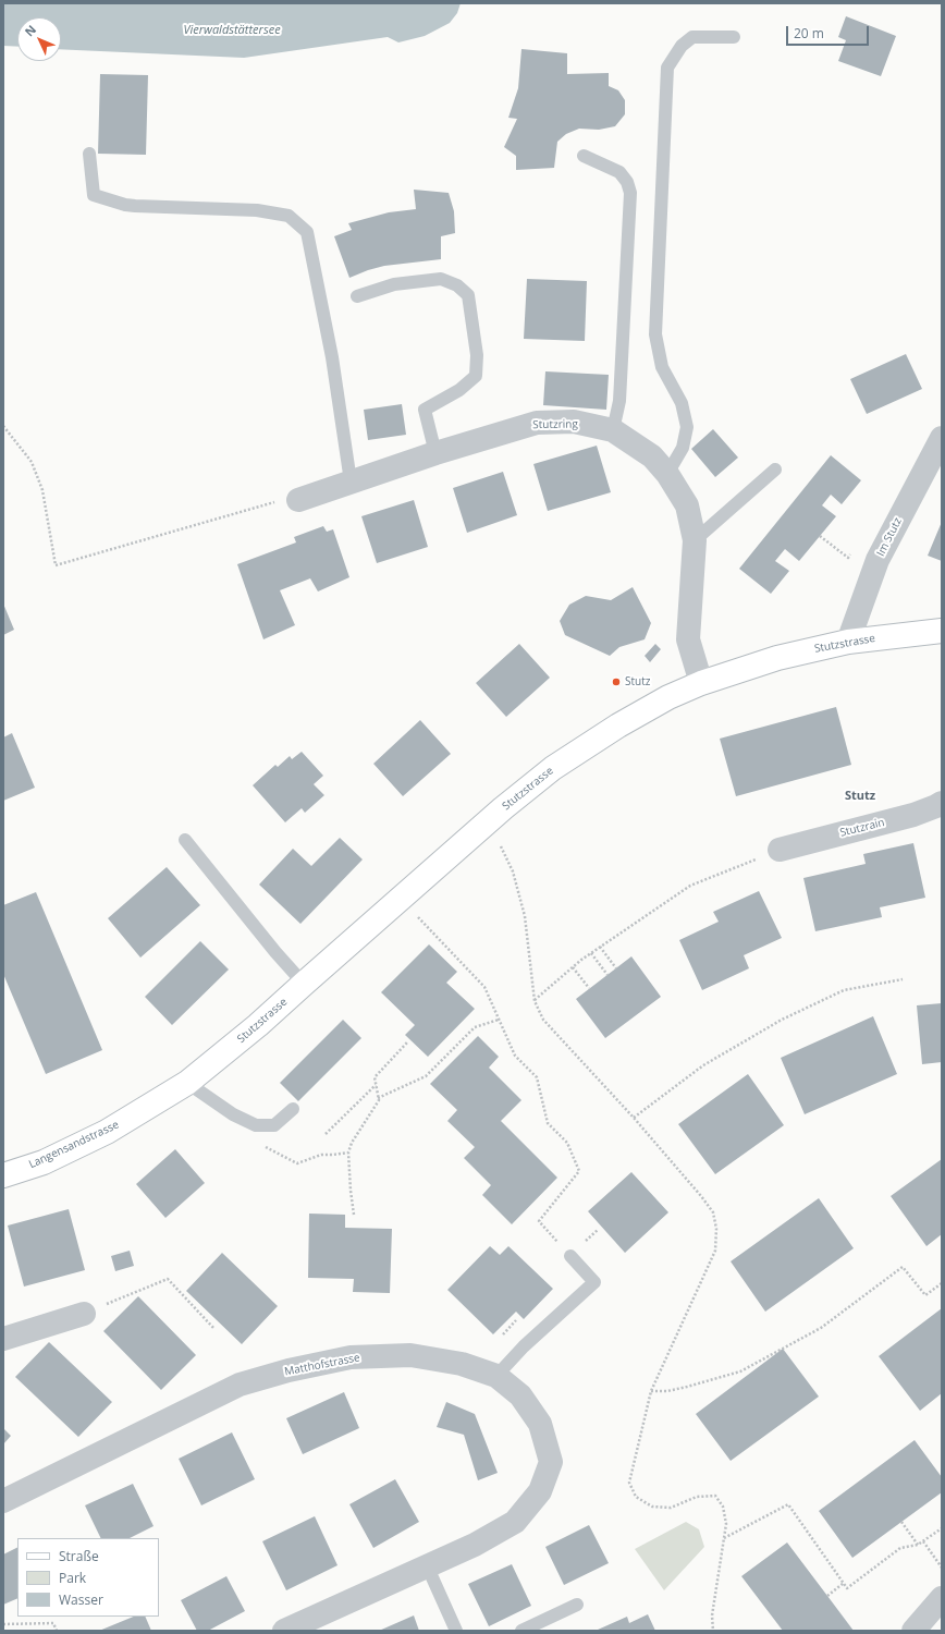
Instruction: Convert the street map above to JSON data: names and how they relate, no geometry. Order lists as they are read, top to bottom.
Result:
{
  "streets": {
    "street": [
      "Stutzring",
      "Im Stutz",
      "Stutzstrasse",
      "Stutzrain",
      "Langensandstrasse",
      "Matthofstrasse"
    ]
  },
  "crossings": [
    ["Stutzring", "Stutzstrasse"],
    ["Im Stutz", "Stutzstrasse"],
    ["Stutzstrasse", "Langensandstrasse"]
  ],
  "districts": ["Stutz"],
  "water": ["Vierwaldstättersee"],
  "places": ["Stutz"],
  "legend": ["Straße", "Park", "Wasser"],
  "scale_bar": "20 m",
  "north": "top left"
}
